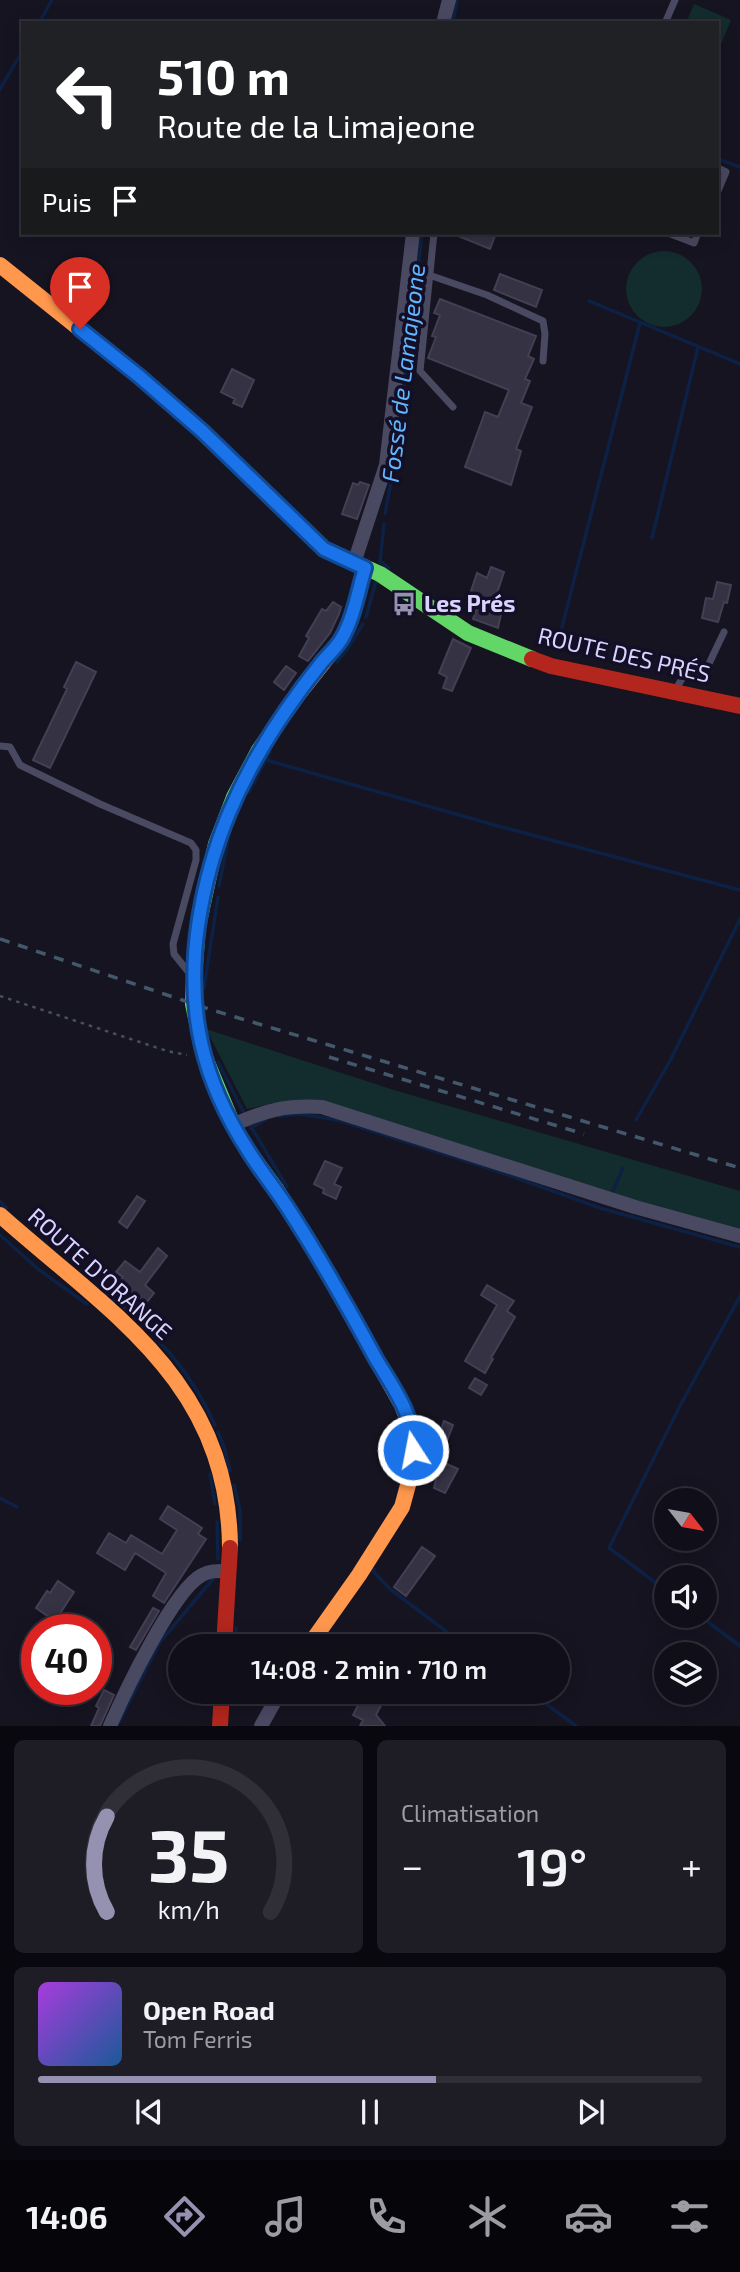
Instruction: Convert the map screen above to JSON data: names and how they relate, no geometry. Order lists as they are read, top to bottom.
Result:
{
  "streets": {
    "street": ["ROUTE DES PRÉS", "ROUTE D'ORANGE"]
  },
  "water": ["Fossé de Lamajeone"],
  "places": {
    "bus stop": ["Les Prés"]
  },
  "north": "bottom right",
  "page": {
    "turn": ["510 m", "Route de la Limajeone"],
    "then": "Puis",
    "limit": "40",
    "trip": "14:08 · 2 min · 710 m",
    "tile": "Climatisation",
    "heat": ["−", "19°", "+"],
    "song": ["Open Road", "Tom Ferris"],
    "tabs": "14:06",
    "gauge": ["35", "km/h"]
  }
}
